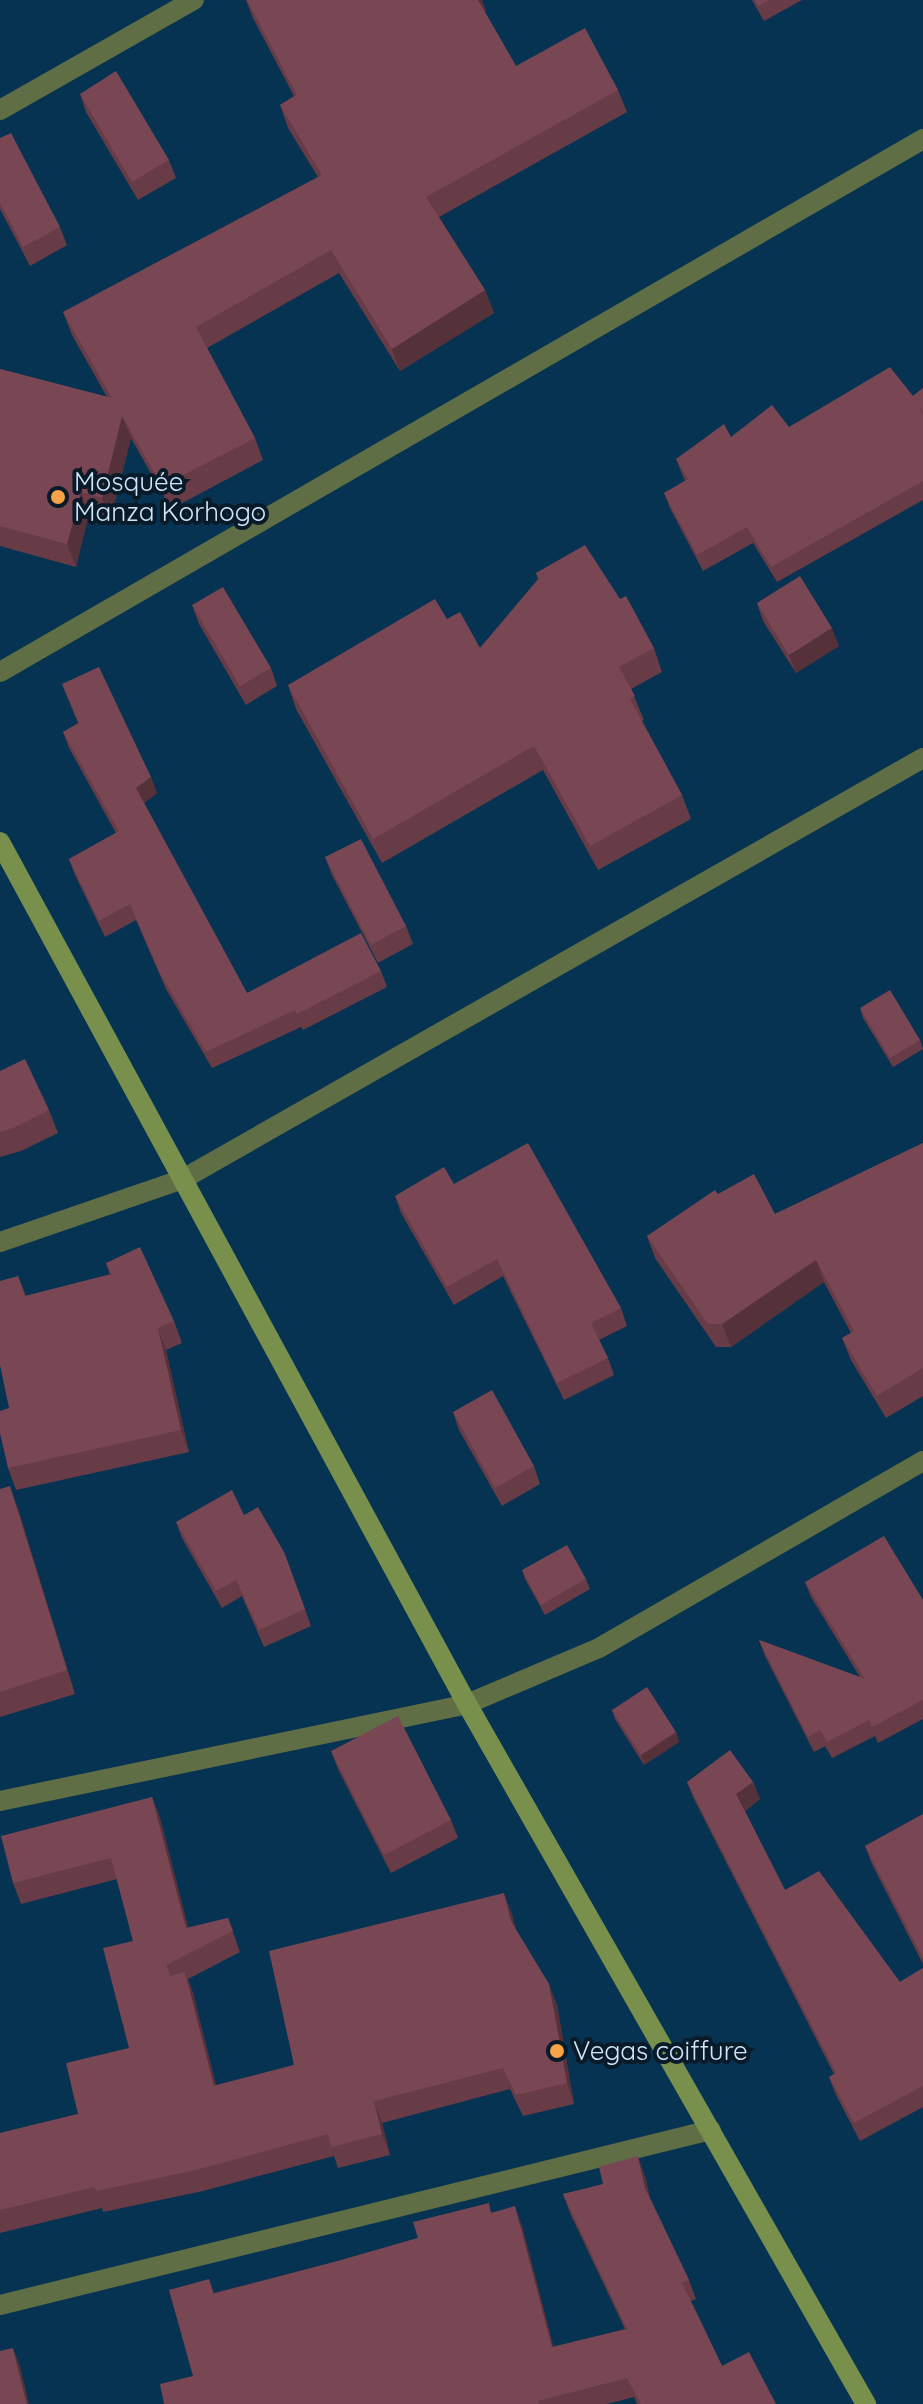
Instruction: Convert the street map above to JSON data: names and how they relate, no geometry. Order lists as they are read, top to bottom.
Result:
{
  "places": ["Mosquée Manza Korhogo", "Vegas coiffure"]
}
